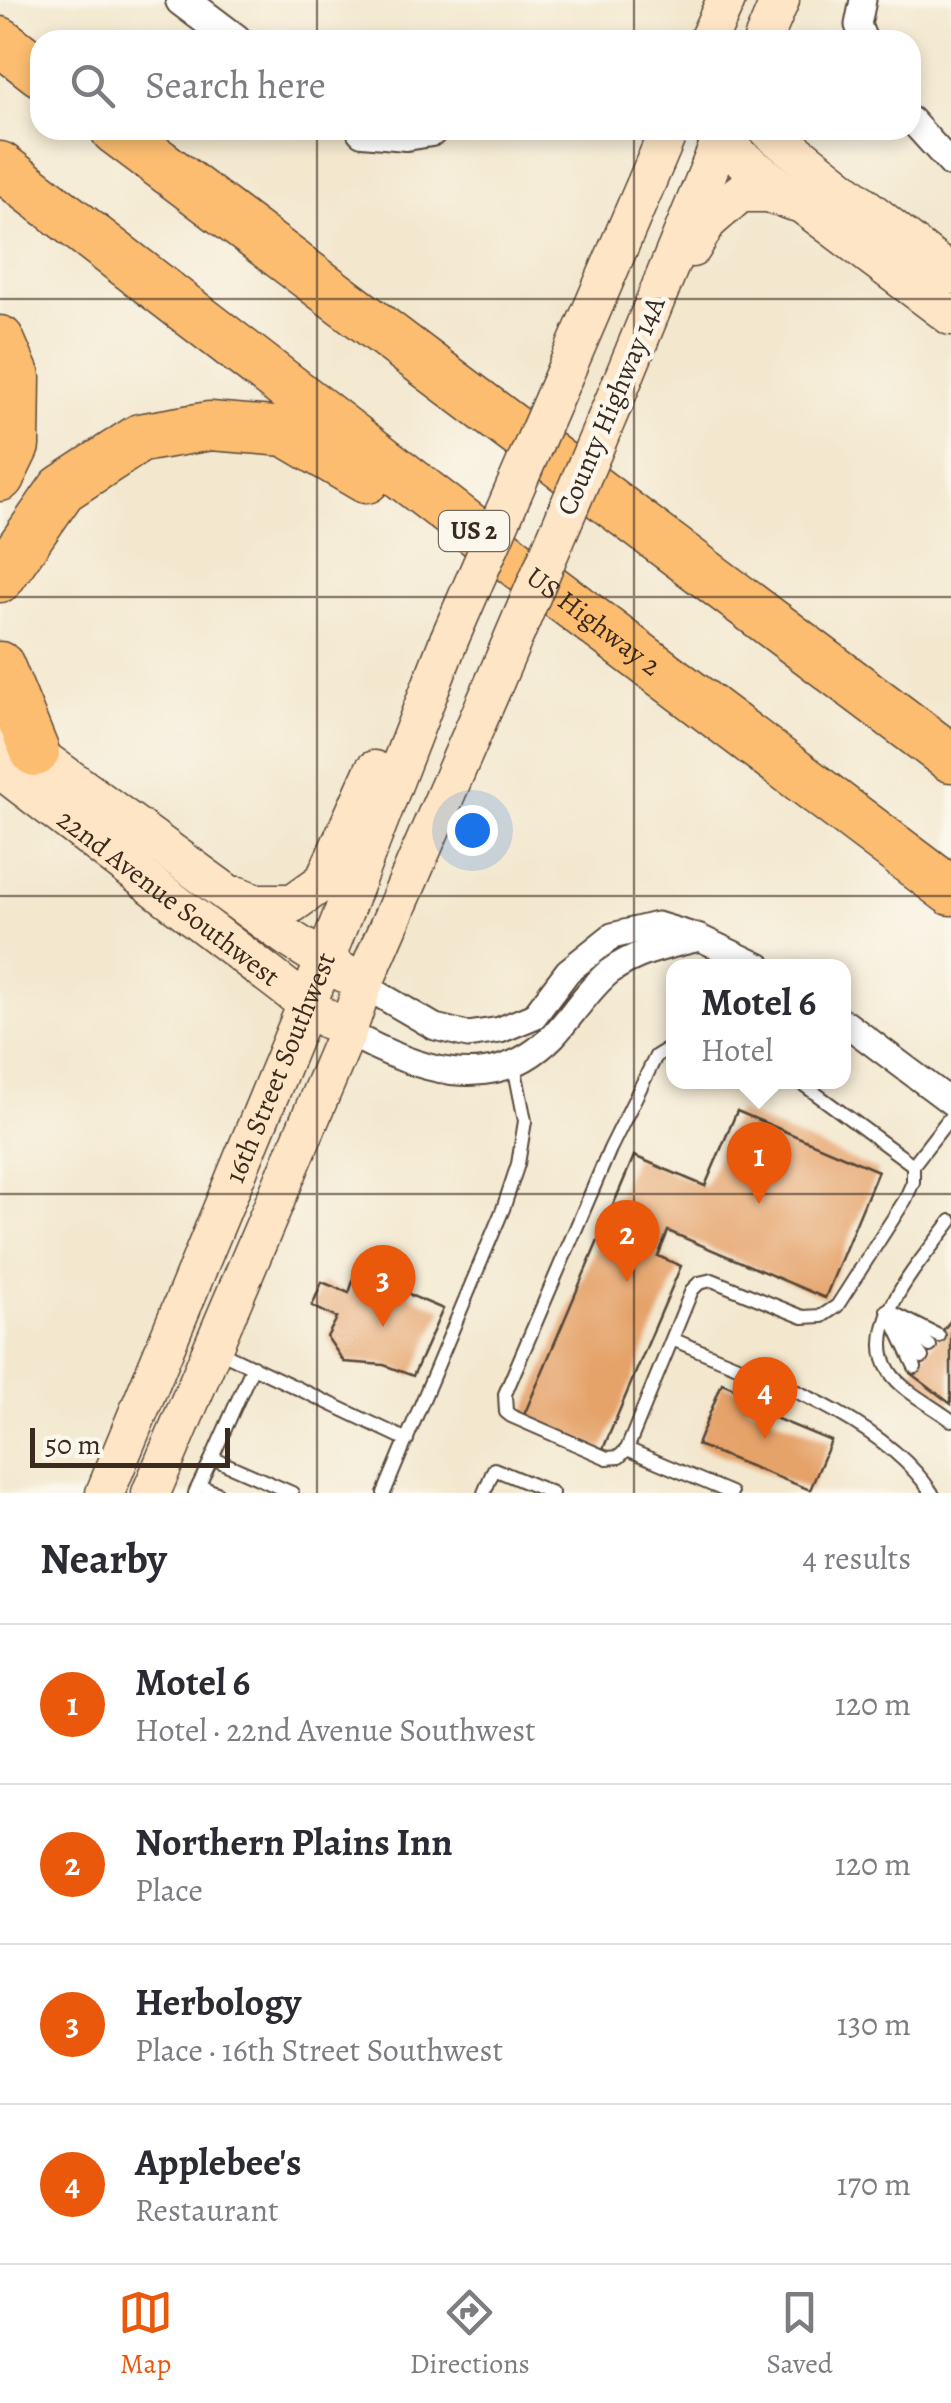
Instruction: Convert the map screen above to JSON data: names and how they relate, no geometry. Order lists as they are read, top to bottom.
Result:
{
  "streets": {
    "highway": ["US 2", "US Highway 2"],
    "main road": ["County Highway 14A", "22nd Avenue Southwest", "16th Street Southwest"]
  },
  "crossings": [
    ["County Highway 14A", "16th Street Southwest"],
    ["22nd Avenue Southwest", "16th Street Southwest"]
  ],
  "scale_bar": "50 m",
  "page": {
    "search": "Search here",
    "popup": ["Motel 6", "Hotel"],
    "pins": [
      "1",
      "2",
      "3",
      "4"
    ],
    "scale": "50 m",
    "heading": ["Nearby", "4 results"],
    "list": [
      {
        "mark": "1",
        "name": "Motel 6",
        "note": "Hotel · 22nd Avenue Southwest",
        "value": "120 m"
      },
      {
        "mark": "2",
        "name": "Northern Plains Inn",
        "note": "Place",
        "value": "120 m"
      },
      {
        "mark": "3",
        "name": "Herbology",
        "note": "Place · 16th Street Southwest",
        "value": "130 m"
      },
      {
        "mark": "4",
        "name": "Applebee's",
        "note": "Restaurant",
        "value": "170 m"
      }
    ],
    "nav": ["Map", "Directions", "Saved"]
  }
}
